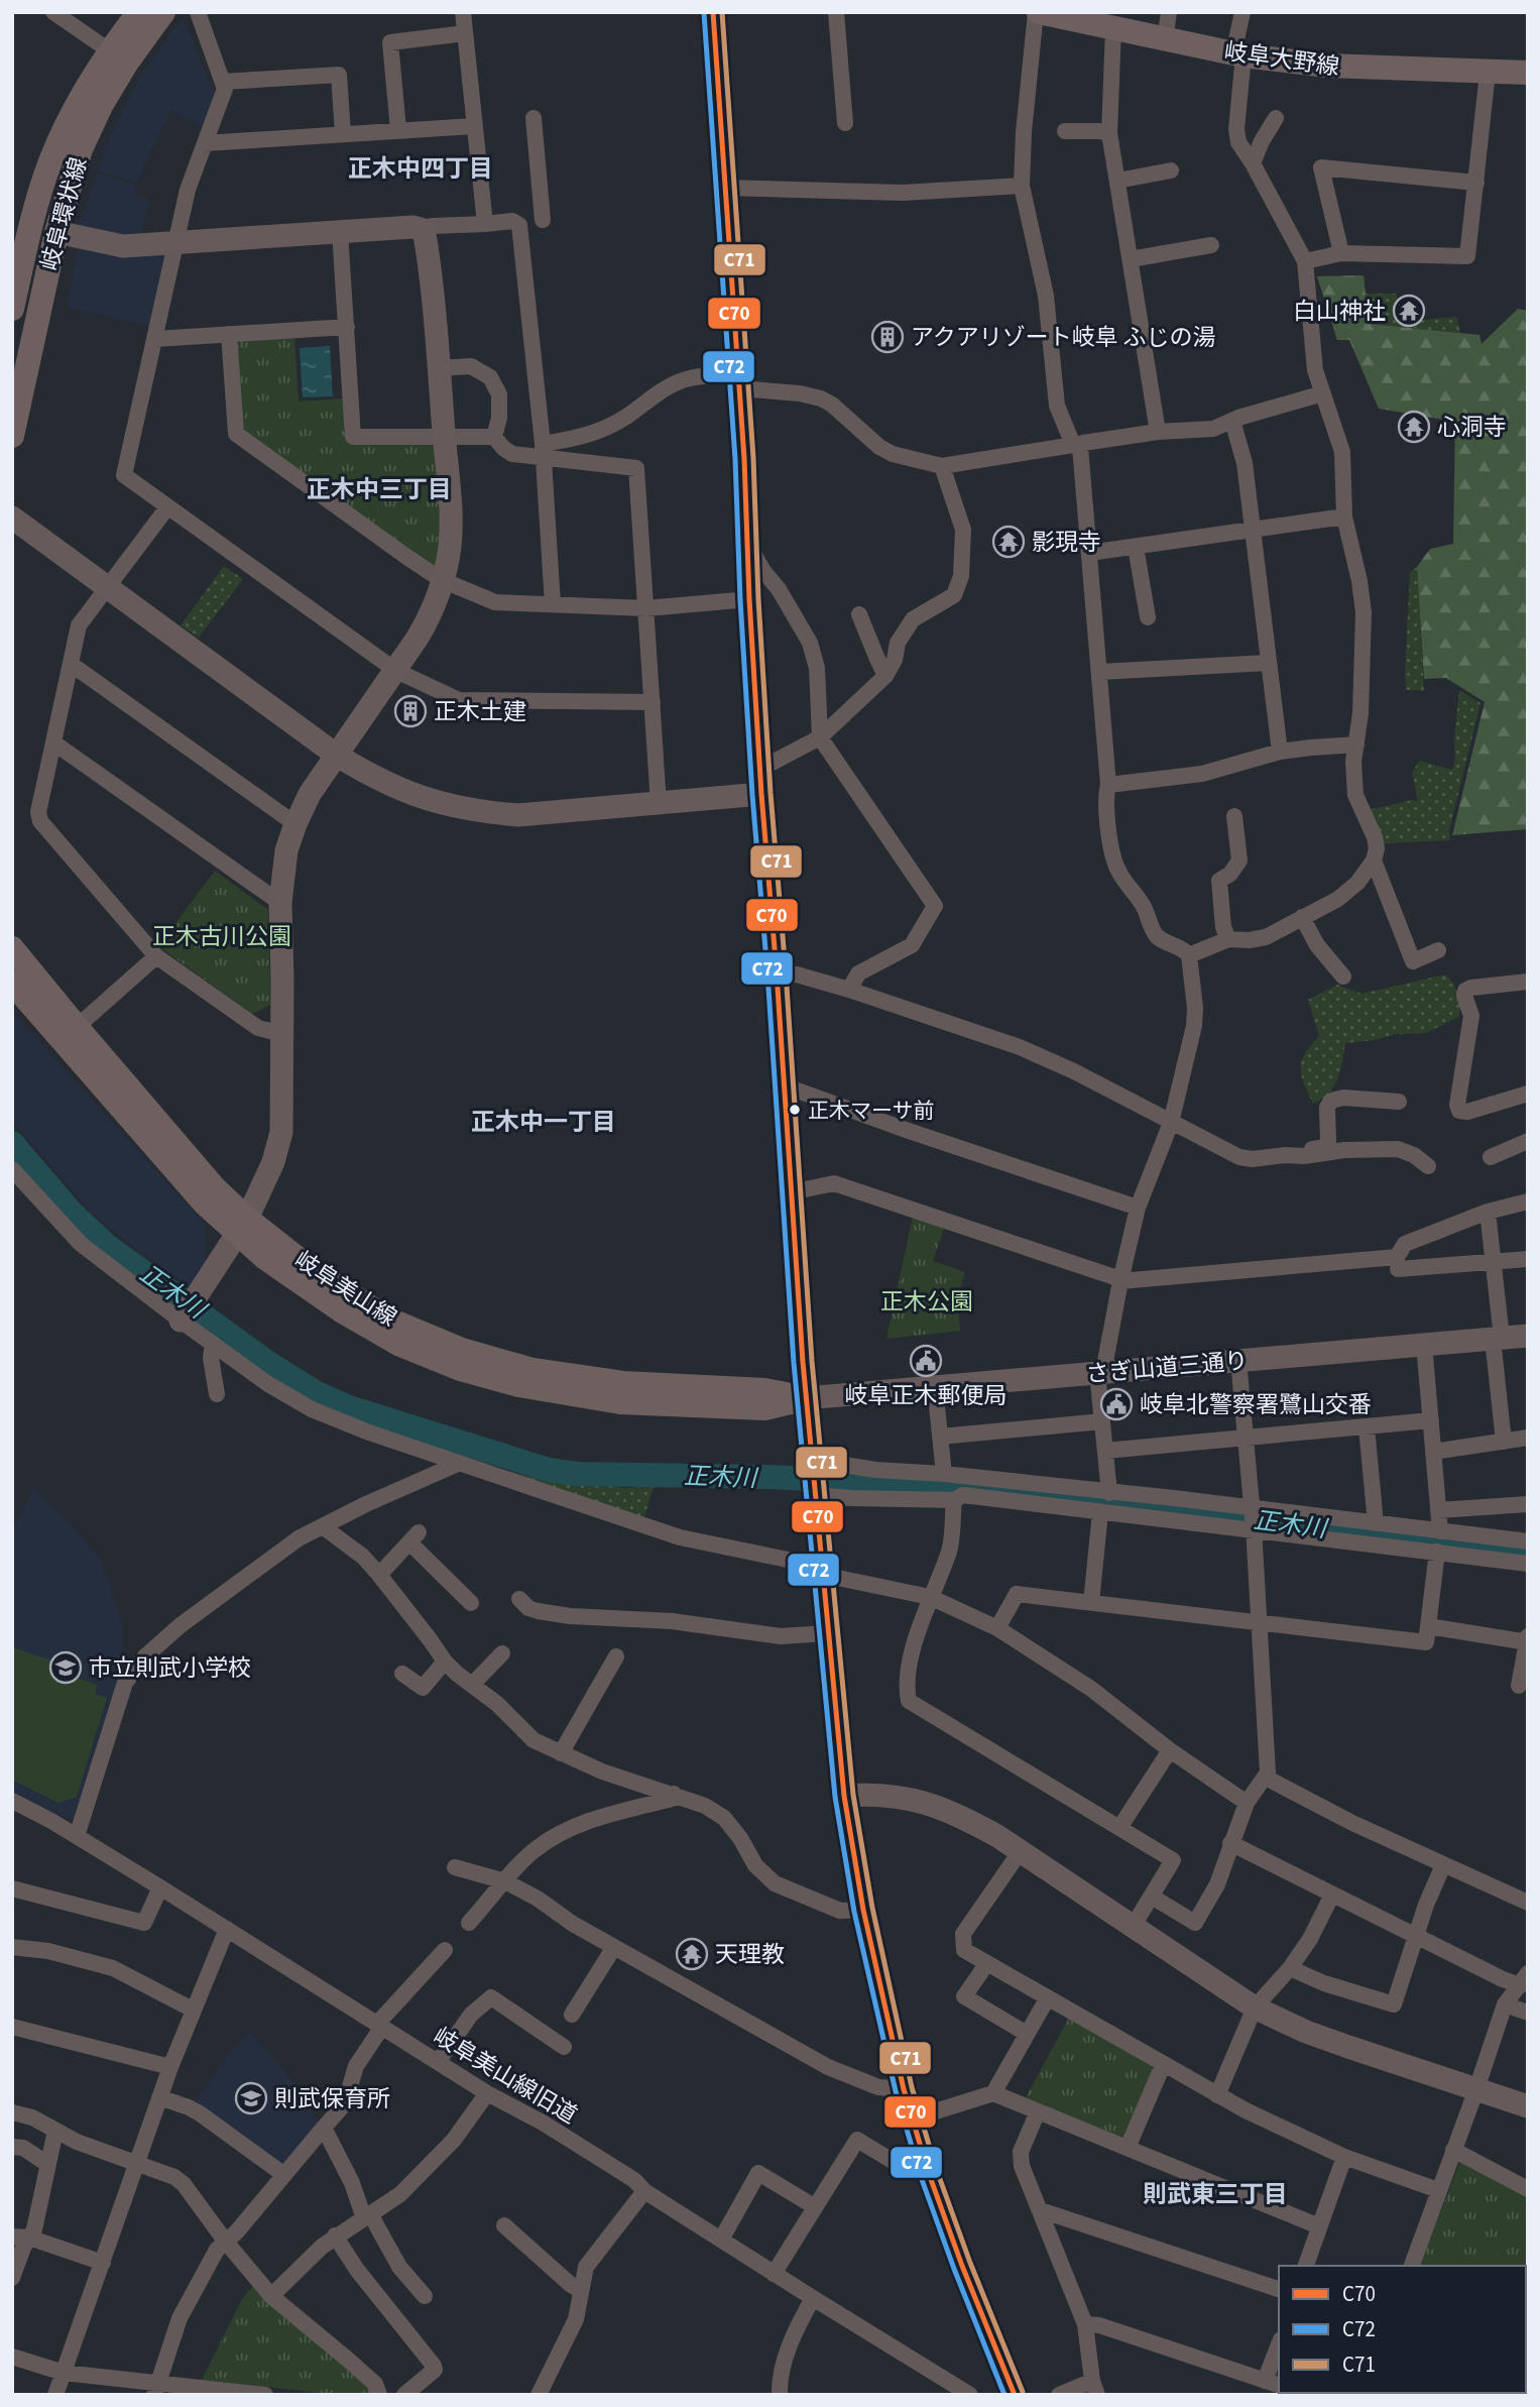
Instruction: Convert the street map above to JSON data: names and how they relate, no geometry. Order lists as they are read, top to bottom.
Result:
{
  "streets": {
    "main road": ["岐阜大野線", "岐阜環状線", "岐阜美山線"],
    "street": ["さぎ山道三通り", "岐阜美山線旧道"]
  },
  "crossings": [
    ["岐阜美山線", "さぎ山道三通り"]
  ],
  "districts": [
    "正木中四丁目",
    "正木中三丁目",
    "正木中一丁目",
    "則武東三丁目"
  ],
  "water": ["正木川"],
  "parks": ["正木古川公園", "正木公園"],
  "places": {
    "temple": [
      "白山神社",
      "心洞寺",
      "影現寺",
      "天理教"
    ],
    "building": ["アクアリゾート岐阜 ふじの湯", "正木土建"],
    "other": ["正木マーサ前"],
    "public building": ["岐阜正木郵便局", "岐阜北警察署鷺山交番"],
    "school or university": ["市立則武小学校", "則武保育所"]
  },
  "lines": ["transit line C70", "transit line C71", "transit line C72"],
  "legend": ["C70", "C72", "C71"]
}
